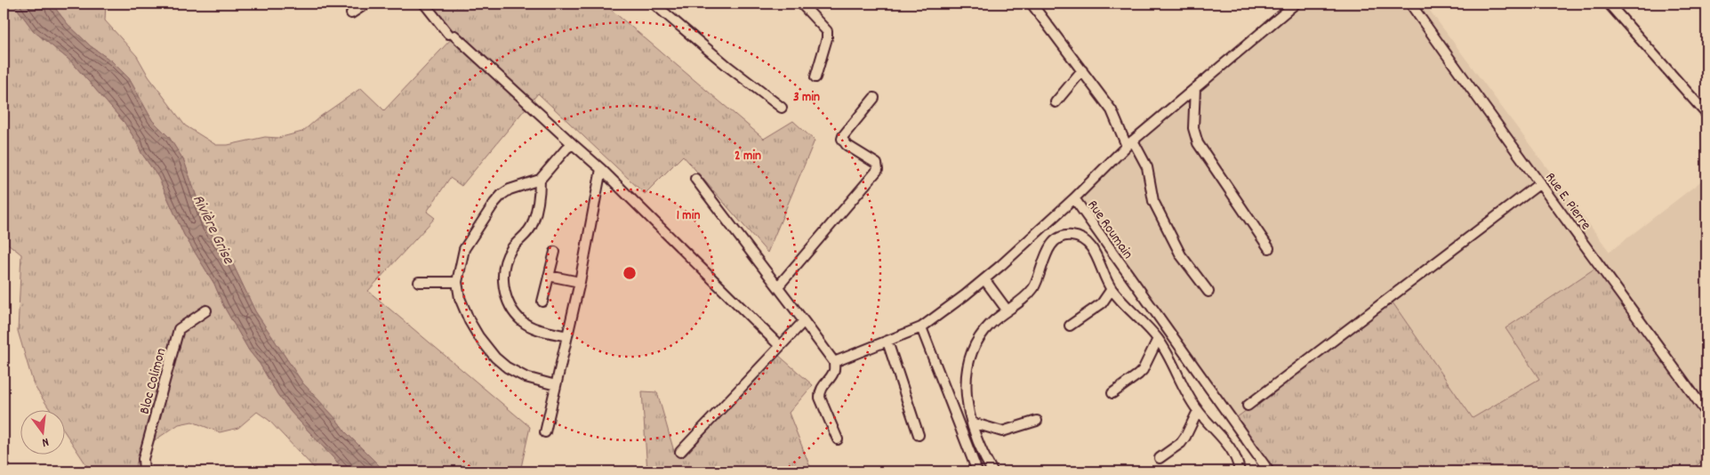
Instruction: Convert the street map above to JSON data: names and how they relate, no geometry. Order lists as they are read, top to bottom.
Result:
{
  "streets": {
    "street": ["Rue E. Pierre", "Rue Roumain", "Bloc Colimon"]
  },
  "water": ["Rivière Grise"],
  "north": "bottom",
  "rings": ["3 min", "2 min", "1 min"]
}
